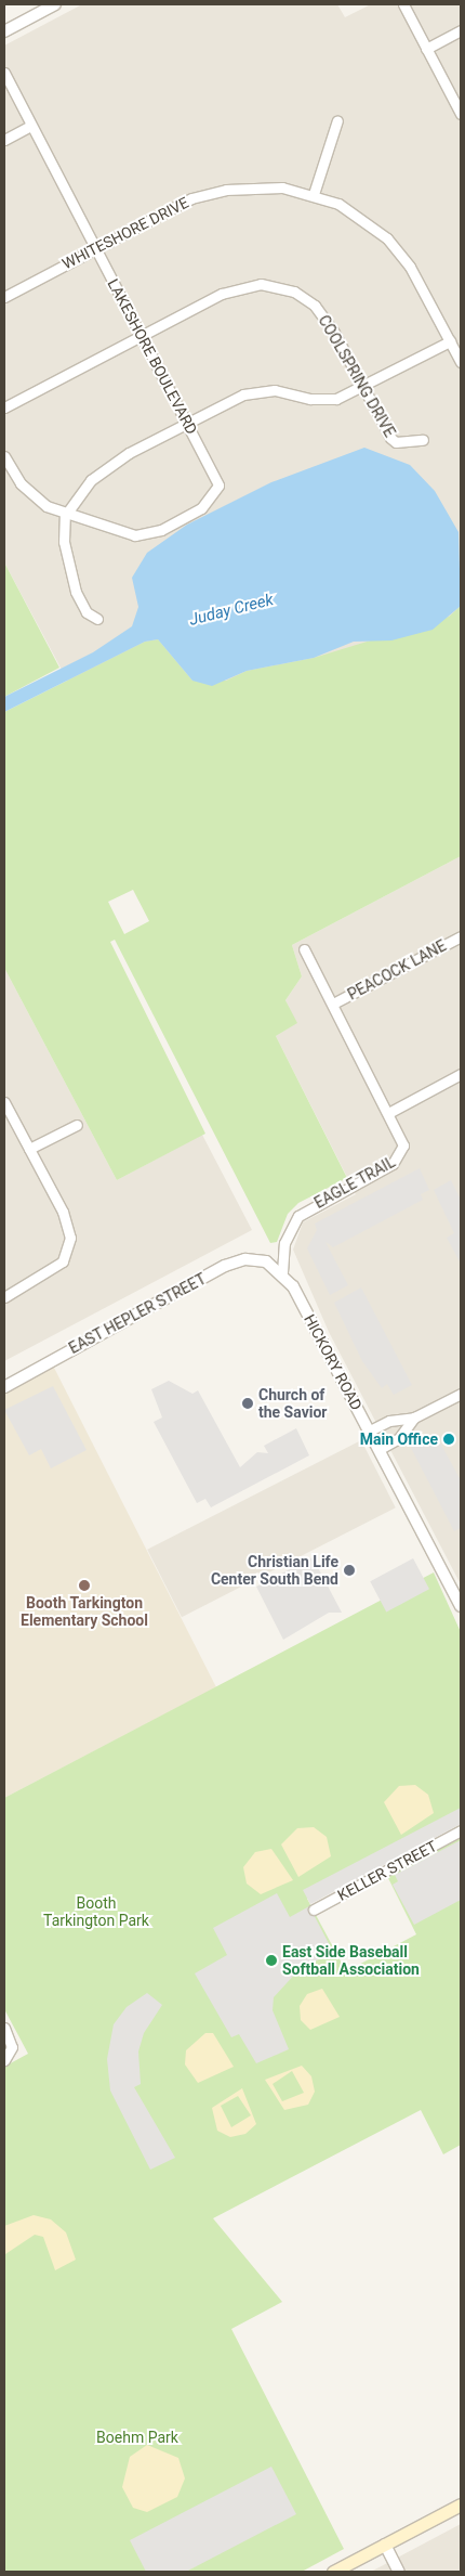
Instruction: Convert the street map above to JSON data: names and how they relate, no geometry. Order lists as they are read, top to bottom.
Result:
{
  "streets": {
    "street": [
      "WHITESHORE DRIVE",
      "LAKESHORE BOULEVARD",
      "COOLSPRING DRIVE",
      "PEACOCK LANE",
      "EAGLE TRAIL",
      "EAST HEPLER STREET",
      "HICKORY ROAD",
      "KELLER STREET"
    ]
  },
  "crossings": [
    ["WHITESHORE DRIVE", "LAKESHORE BOULEVARD"],
    ["LAKESHORE BOULEVARD", "COOLSPRING DRIVE"],
    ["PEACOCK LANE", "EAGLE TRAIL"],
    ["EAGLE TRAIL", "EAST HEPLER STREET"],
    ["EAGLE TRAIL", "HICKORY ROAD"],
    ["EAST HEPLER STREET", "HICKORY ROAD"]
  ],
  "water": ["Juday Creek"],
  "parks": ["Booth Tarkington Park", "Boehm Park"],
  "places": [
    "Church of the Savior",
    "Main Office",
    "Christian Life Center South Bend",
    "Booth Tarkington Elementary School",
    "East Side Baseball Softball Association"
  ]
}
